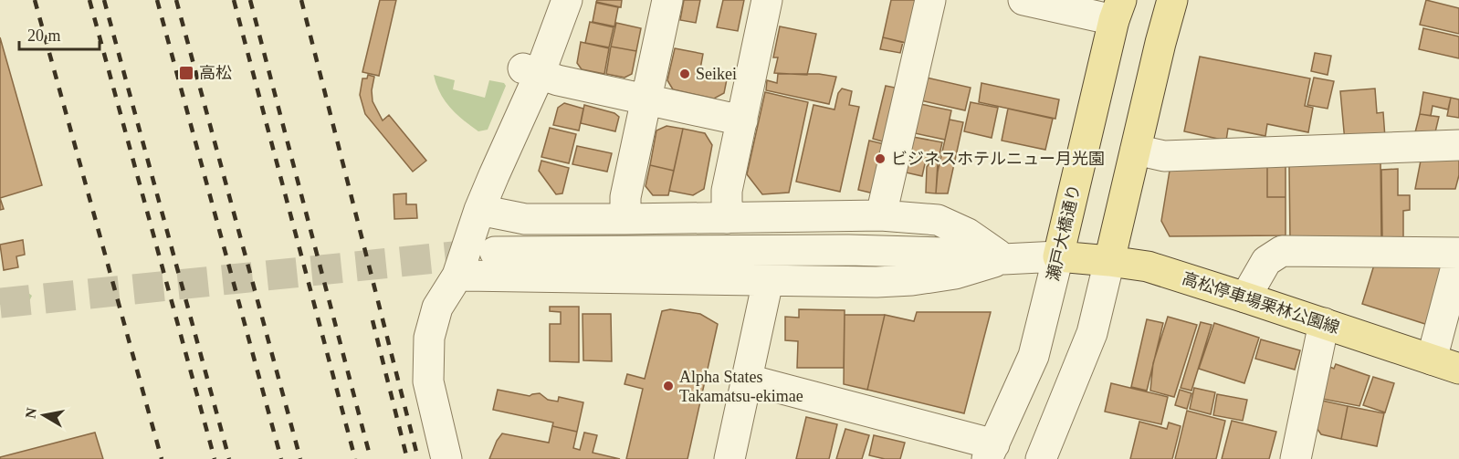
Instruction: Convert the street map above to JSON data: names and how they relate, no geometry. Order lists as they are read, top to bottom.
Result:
{
  "streets": {
    "main road": ["瀬戸大橋通り", "高松停車場栗林公園線"]
  },
  "crossings": [
    ["瀬戸大橋通り", "高松停車場栗林公園線"]
  ],
  "places": {
    "transit": ["高松"],
    "other": ["Seikei", "ビジネスホテルニュー月光園", "Alpha States Takamatsu-ekimae"]
  },
  "scale_bar": "20 m",
  "north": "left"
}
